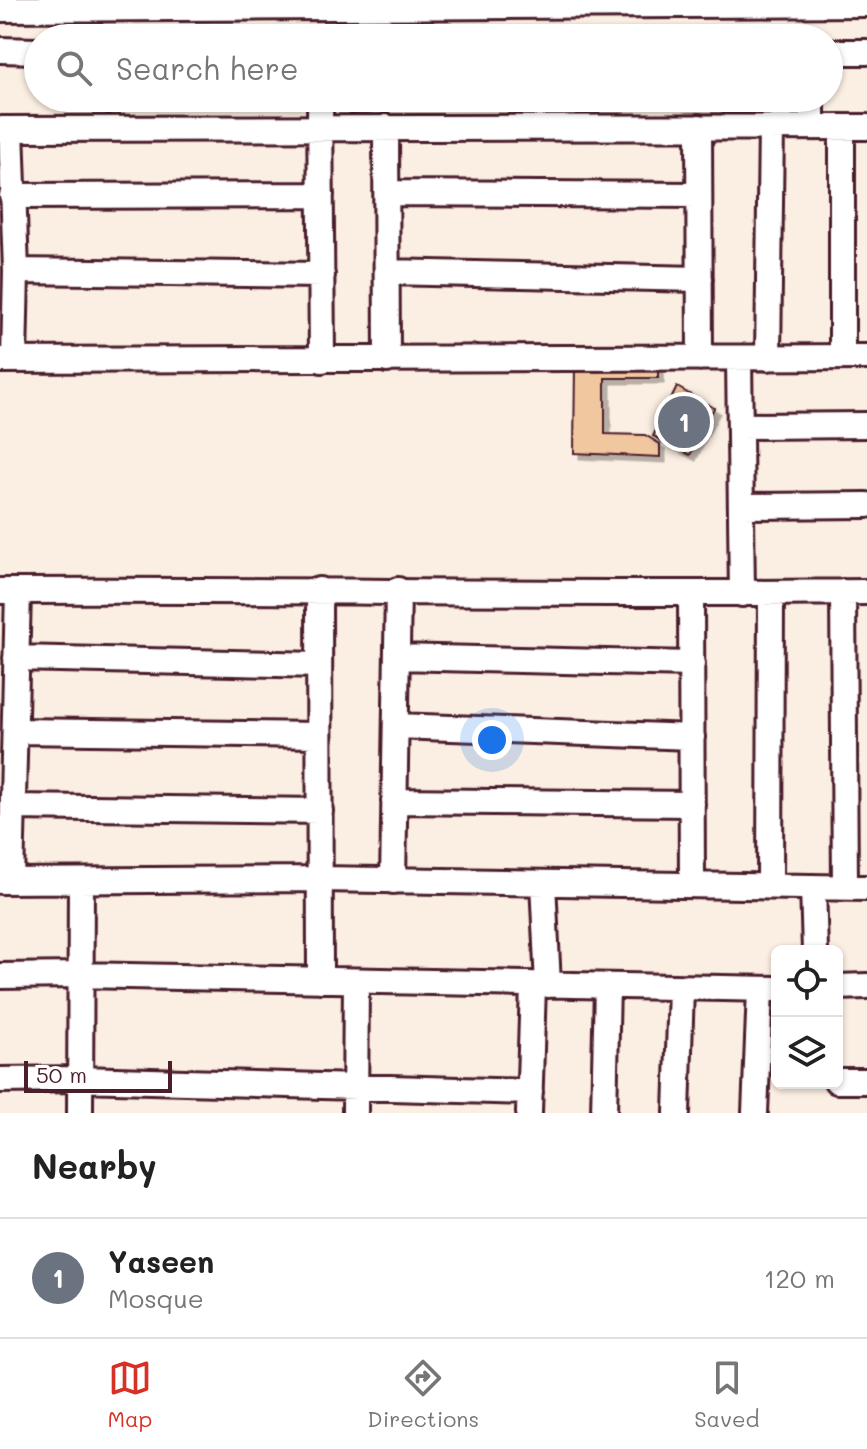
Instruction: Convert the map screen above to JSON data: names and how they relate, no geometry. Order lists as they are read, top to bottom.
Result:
{
  "scale_bar": "50 m",
  "page": {
    "search": "Search here",
    "pins": "1",
    "scale": "50 m",
    "heading": "Nearby",
    "list": [
      {
        "mark": "1",
        "name": "Yaseen",
        "note": "Mosque",
        "value": "120 m"
      }
    ],
    "nav": ["Map", "Directions", "Saved"]
  }
}
